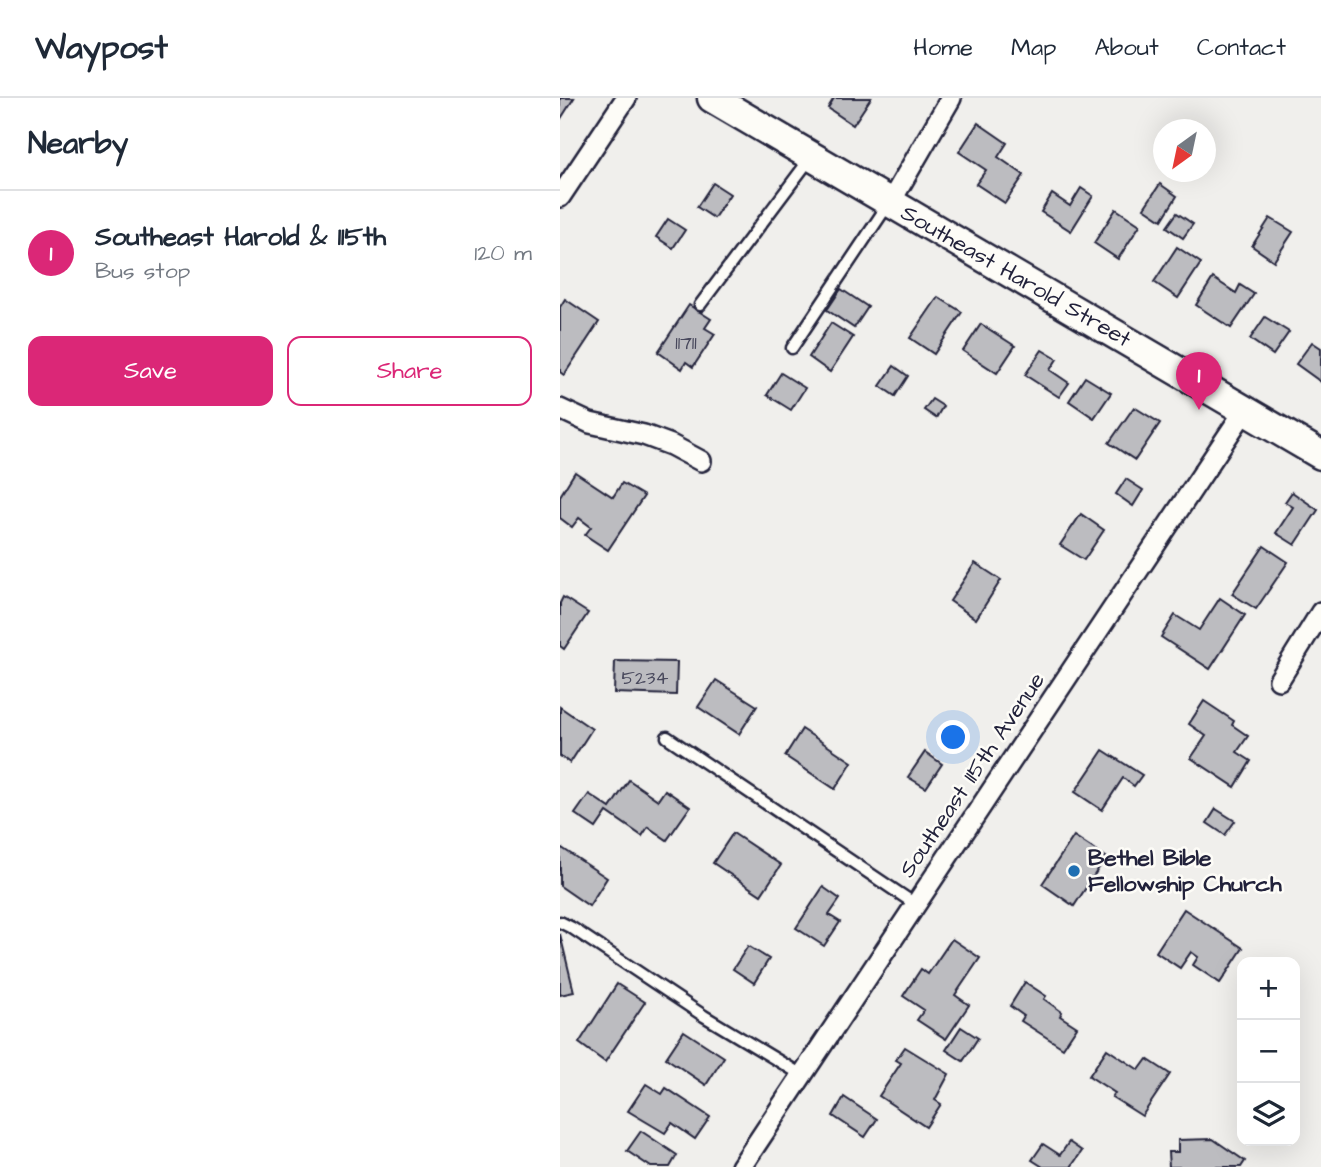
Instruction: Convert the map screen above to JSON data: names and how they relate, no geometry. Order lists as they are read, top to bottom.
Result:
{
  "streets": {
    "street": ["Southeast Harold Street", "Southeast 115th Avenue"]
  },
  "crossings": [
    ["Southeast Harold Street", "Southeast 115th Avenue"]
  ],
  "places": ["Bethel Bible Fellowship Church"],
  "house_numbers": ["11711", "5234"],
  "north": "bottom left",
  "page": {
    "header": "Waypost",
    "nav": [
      "Home",
      "Map",
      "About",
      "Contact"
    ],
    "heading": "Nearby",
    "list": [
      {
        "mark": "1",
        "name": "Southeast Harold & 115th",
        "note": "Bus stop",
        "value": "120 m"
      }
    ],
    "buttons": ["Save", "Share"],
    "pins": "1",
    "map_buttons": ["+", "−"]
  }
}
